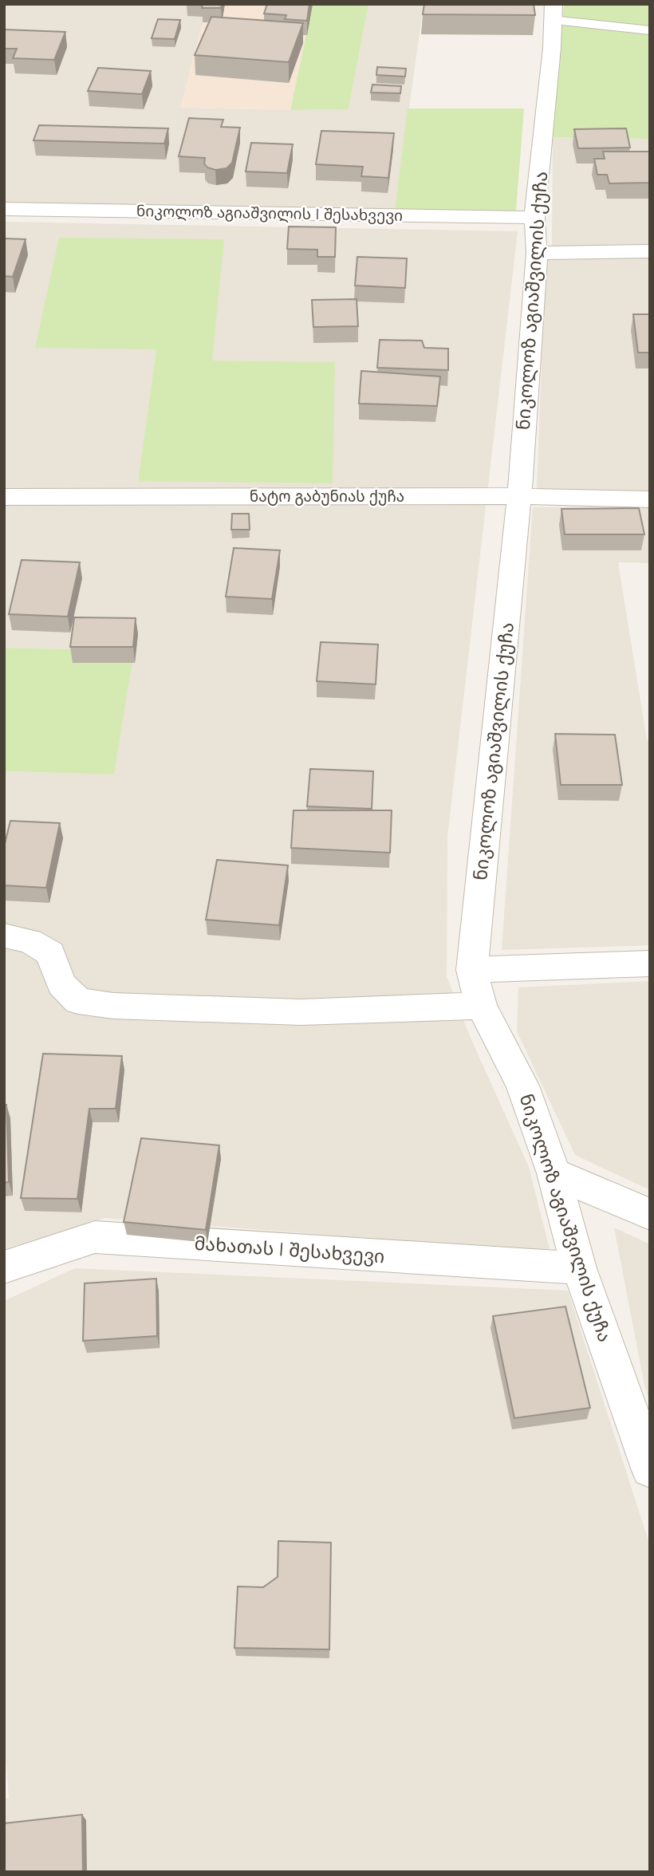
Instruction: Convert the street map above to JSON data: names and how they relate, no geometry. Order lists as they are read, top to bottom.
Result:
{
  "streets": {
    "street": [
      "ნიკოლოზ აგიაშვილის I შესახვევი",
      "ნიკოლოზ აგიაშვილის ქუჩა",
      "ნატო გაბუნიას ქუჩა",
      "მახათას I შესახვევი"
    ]
  },
  "crossings": [
    ["ნიკოლოზ აგიაშვილის I შესახვევი", "ნიკოლოზ აგიაშვილის ქუჩა"],
    ["ნიკოლოზ აგიაშვილის ქუჩა", "ნატო გაბუნიას ქუჩა"],
    ["ნიკოლოზ აგიაშვილის ქუჩა", "მახათას I შესახვევი"]
  ]
}
